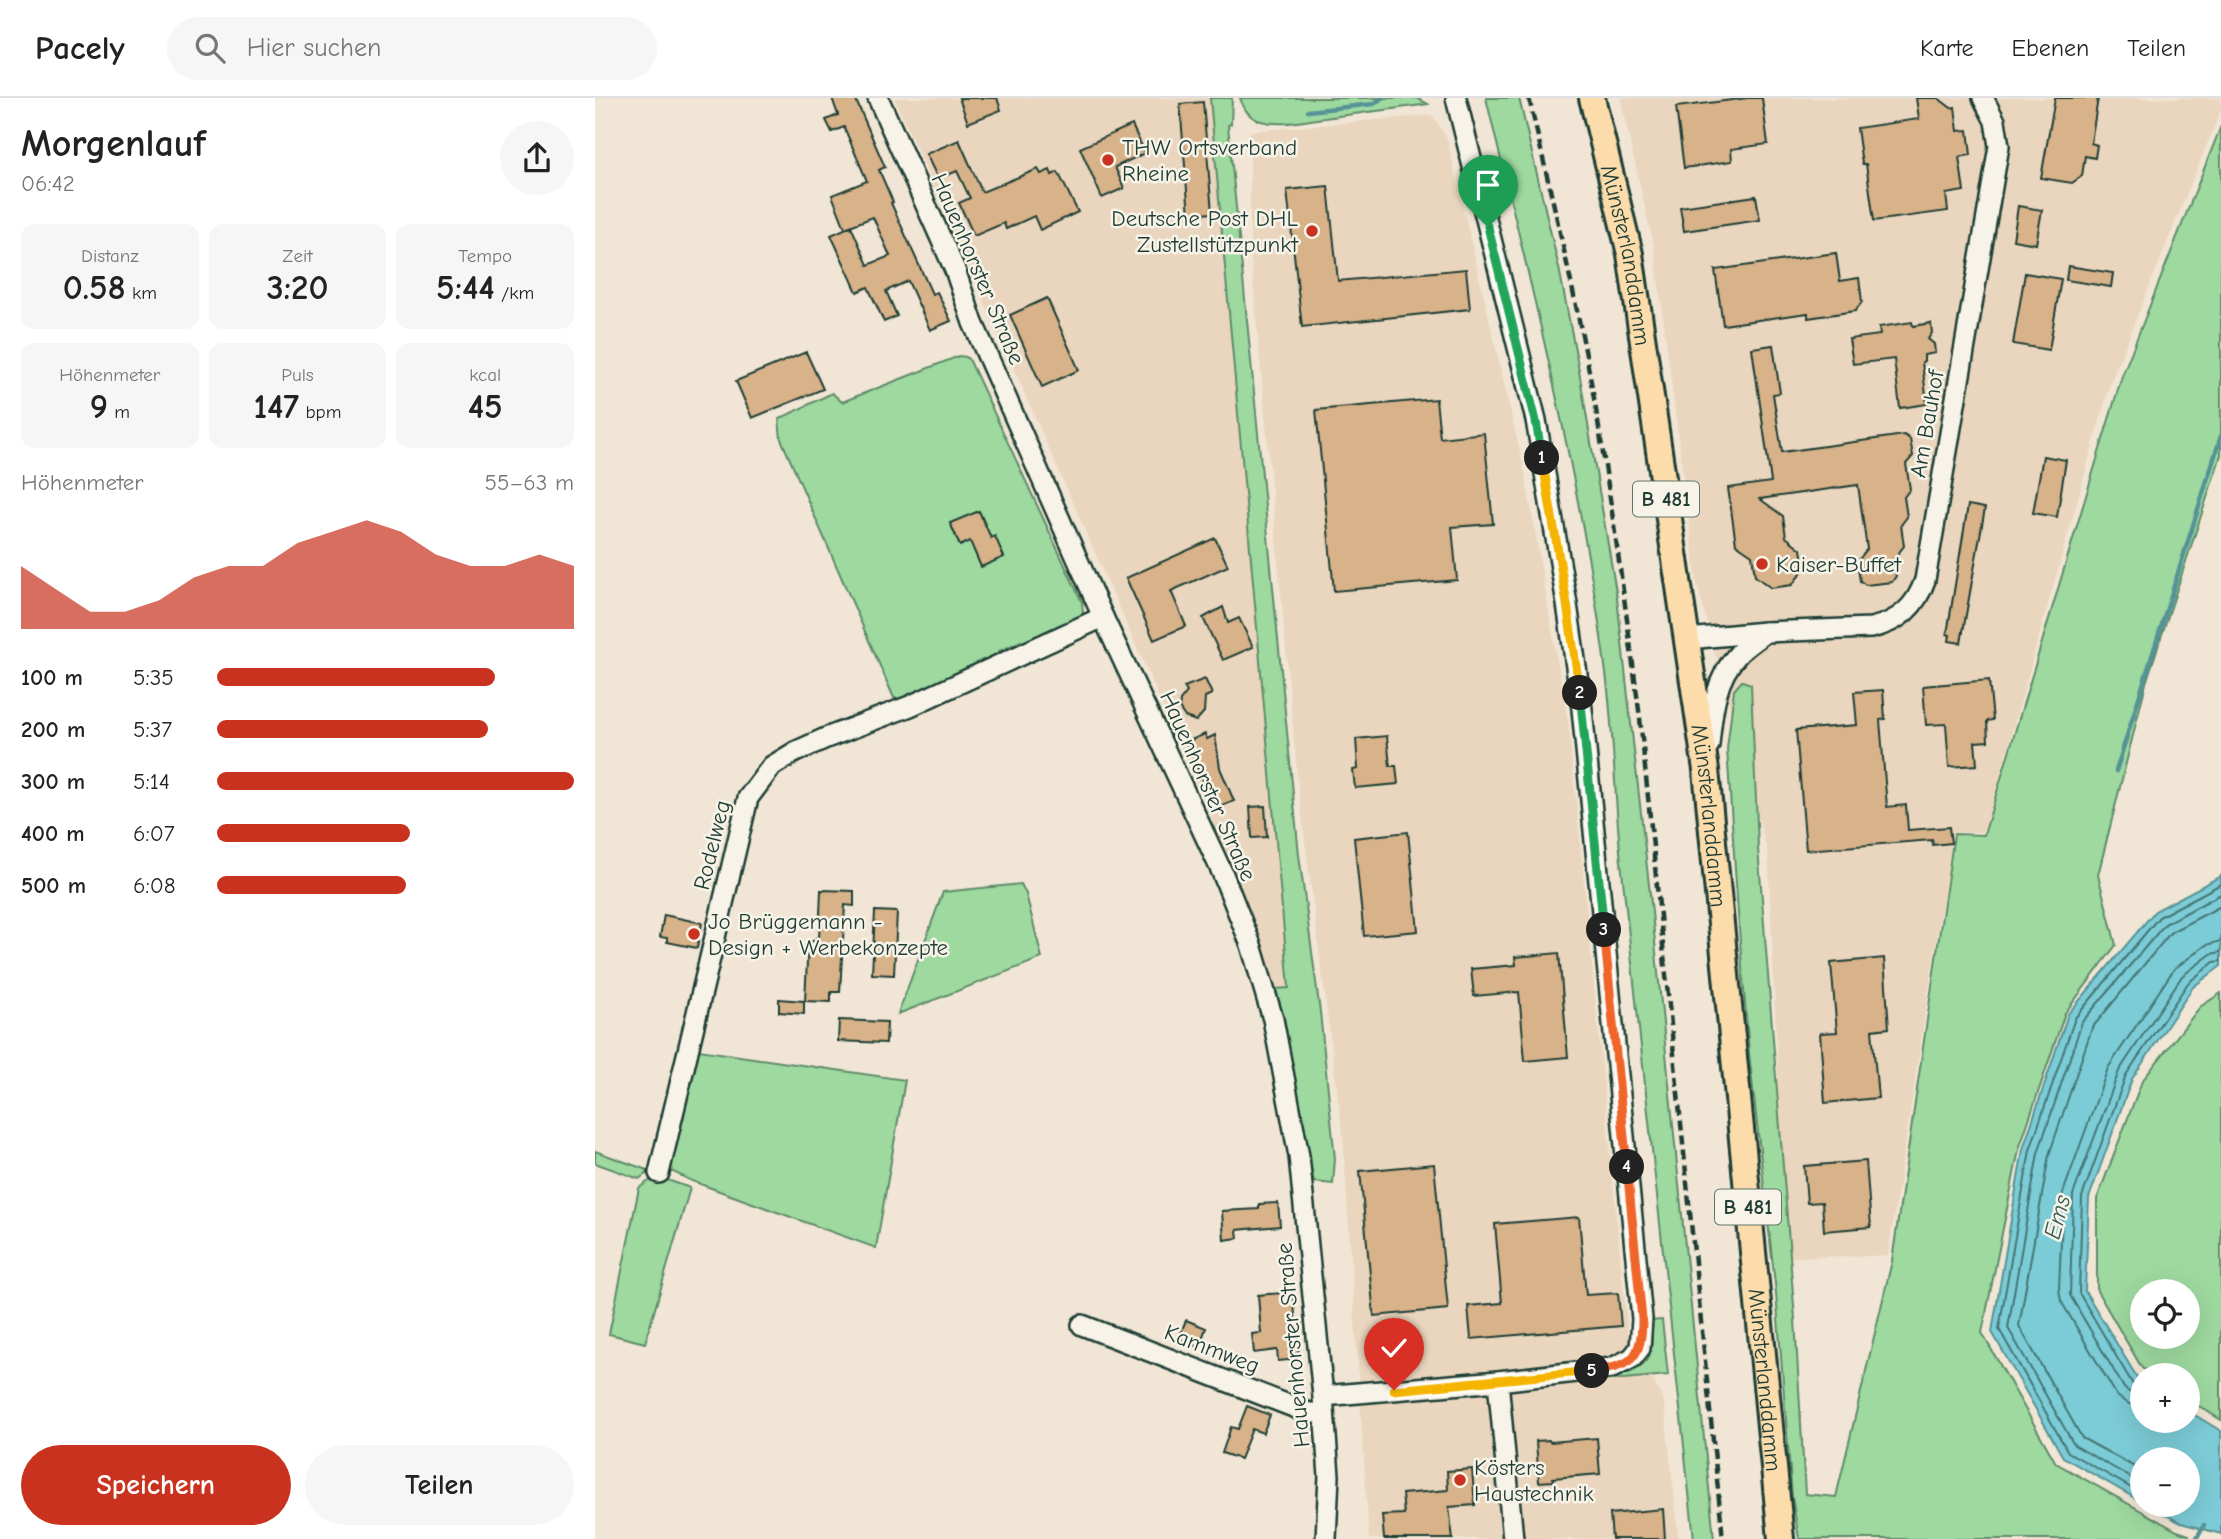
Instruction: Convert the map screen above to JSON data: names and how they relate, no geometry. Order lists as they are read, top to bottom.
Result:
{
  "streets": {
    "main road": ["Münsterlanddamm", "B 481"],
    "street": [
      "Hauenhorster Straße",
      "Am Bauhof",
      "Rodelweg",
      "Kammweg"
    ]
  },
  "crossings": [
    ["Münsterlanddamm", "Am Bauhof"],
    ["Hauenhorster Straße", "Rodelweg"],
    ["Hauenhorster Straße", "Kammweg"]
  ],
  "water": ["Ems"],
  "places": [
    "THW Ortsverband Rheine",
    "Deutsche Post DHL Zustellstützpunkt",
    "Kaiser-Buffet",
    "Jo Brüggemann - Design + Werbekonzepte",
    "Kösters Haustechnik"
  ],
  "page": {
    "header": "Pacely",
    "search": "Hier suchen",
    "nav": ["Karte", "Ebenen", "Teilen"],
    "heading": ["Morgenlauf", "06:42"],
    "stats": [
      ["Distanz", "0.58 km"],
      ["Zeit", "3:20"],
      ["Tempo", "5:44 /km"],
      ["Höhenmeter", "9 m"],
      ["Puls", "147 bpm"],
      ["kcal", "45"]
    ],
    "pins": [
      "1",
      "2",
      "3",
      "4",
      "5"
    ],
    "chart": ["Höhenmeter", "55–63 m"],
    "list": [
      {
        "name": "100 m",
        "note": "5:35"
      },
      {
        "name": "200 m",
        "note": "5:37"
      },
      {
        "name": "300 m",
        "note": "5:14"
      },
      {
        "name": "400 m",
        "note": "6:07"
      },
      {
        "name": "500 m",
        "note": "6:08"
      }
    ],
    "map_buttons": ["+", "−"],
    "buttons": ["Speichern", "Teilen"]
  }
}
